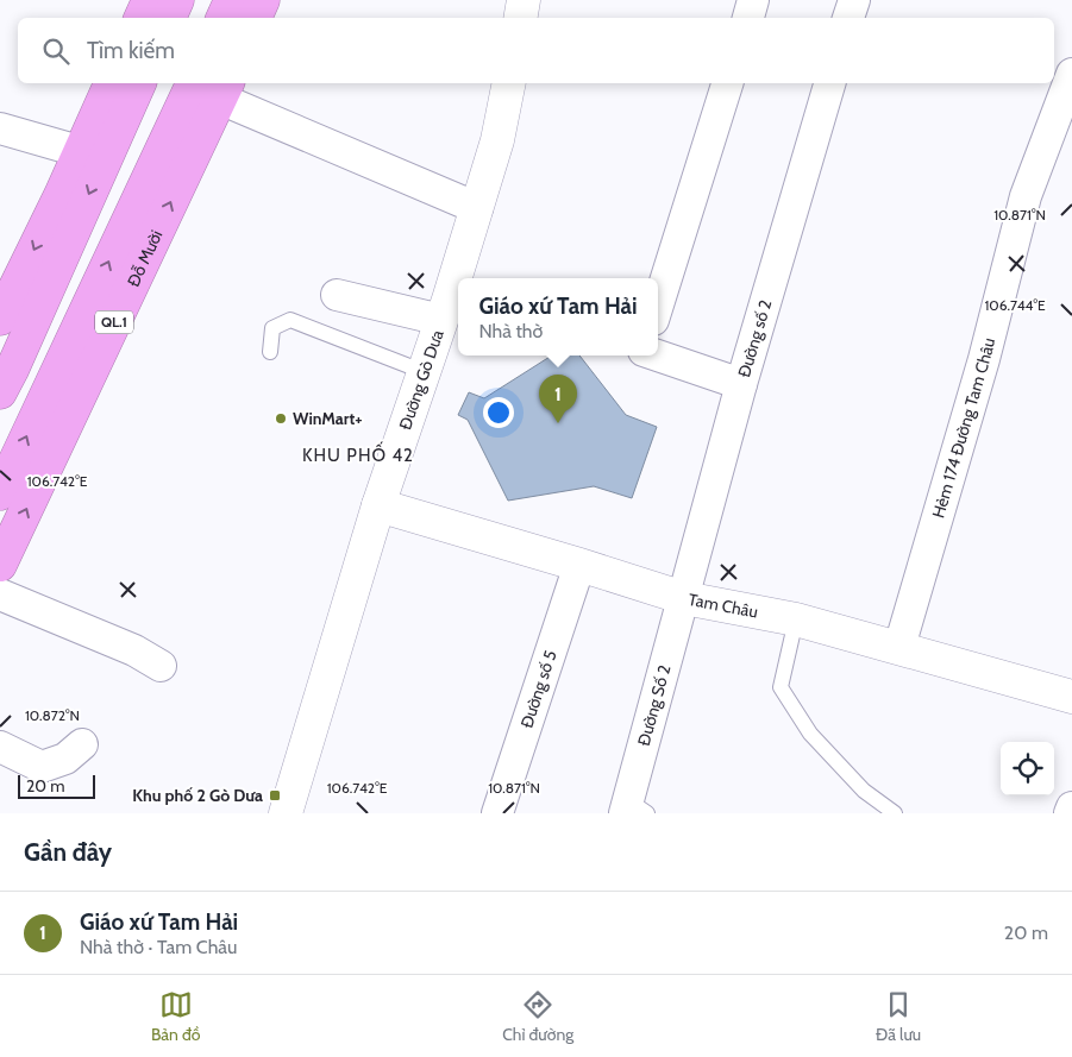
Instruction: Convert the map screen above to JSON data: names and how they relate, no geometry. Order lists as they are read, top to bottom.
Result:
{
  "streets": {
    "highway": ["Đỗ Mười", "QL.1"],
    "street": [
      "Đường số 2",
      "Đường Gò Dưa",
      "Hẻm 174 Đường Tam Châu",
      "Tam Châu",
      "Đường số 5",
      "Đường Số 2"
    ]
  },
  "crossings": [
    ["Đường số 2", "Tam Châu"],
    ["Đường số 2", "Đường Số 2"],
    ["Đường Gò Dưa", "Tam Châu"],
    ["Hẻm 174 Đường Tam Châu", "Tam Châu"],
    ["Tam Châu", "Đường số 5"],
    ["Tam Châu", "Đường Số 2"]
  ],
  "districts": ["KHU PHỐ 42"],
  "places": {
    "other": ["WinMart+"],
    "transit": ["Khu phố 2 Gò Dưa"]
  },
  "scale_bar": "20 m",
  "page": {
    "search": "Tìm kiếm",
    "popup": ["Giáo xứ Tam Hải", "Nhà thờ"],
    "pins": "1",
    "scale": "20 m",
    "heading": "Gần đây",
    "list": [
      {
        "mark": "1",
        "name": "Giáo xứ Tam Hải",
        "note": "Nhà thờ · Tam Châu",
        "value": "20 m"
      }
    ],
    "nav": ["Bản đồ", "Chỉ đường", "Đã lưu"]
  },
  "coordinates": [
    "10.871°N",
    "106.744°E",
    "106.742°E",
    "10.872°N"
  ]
}
